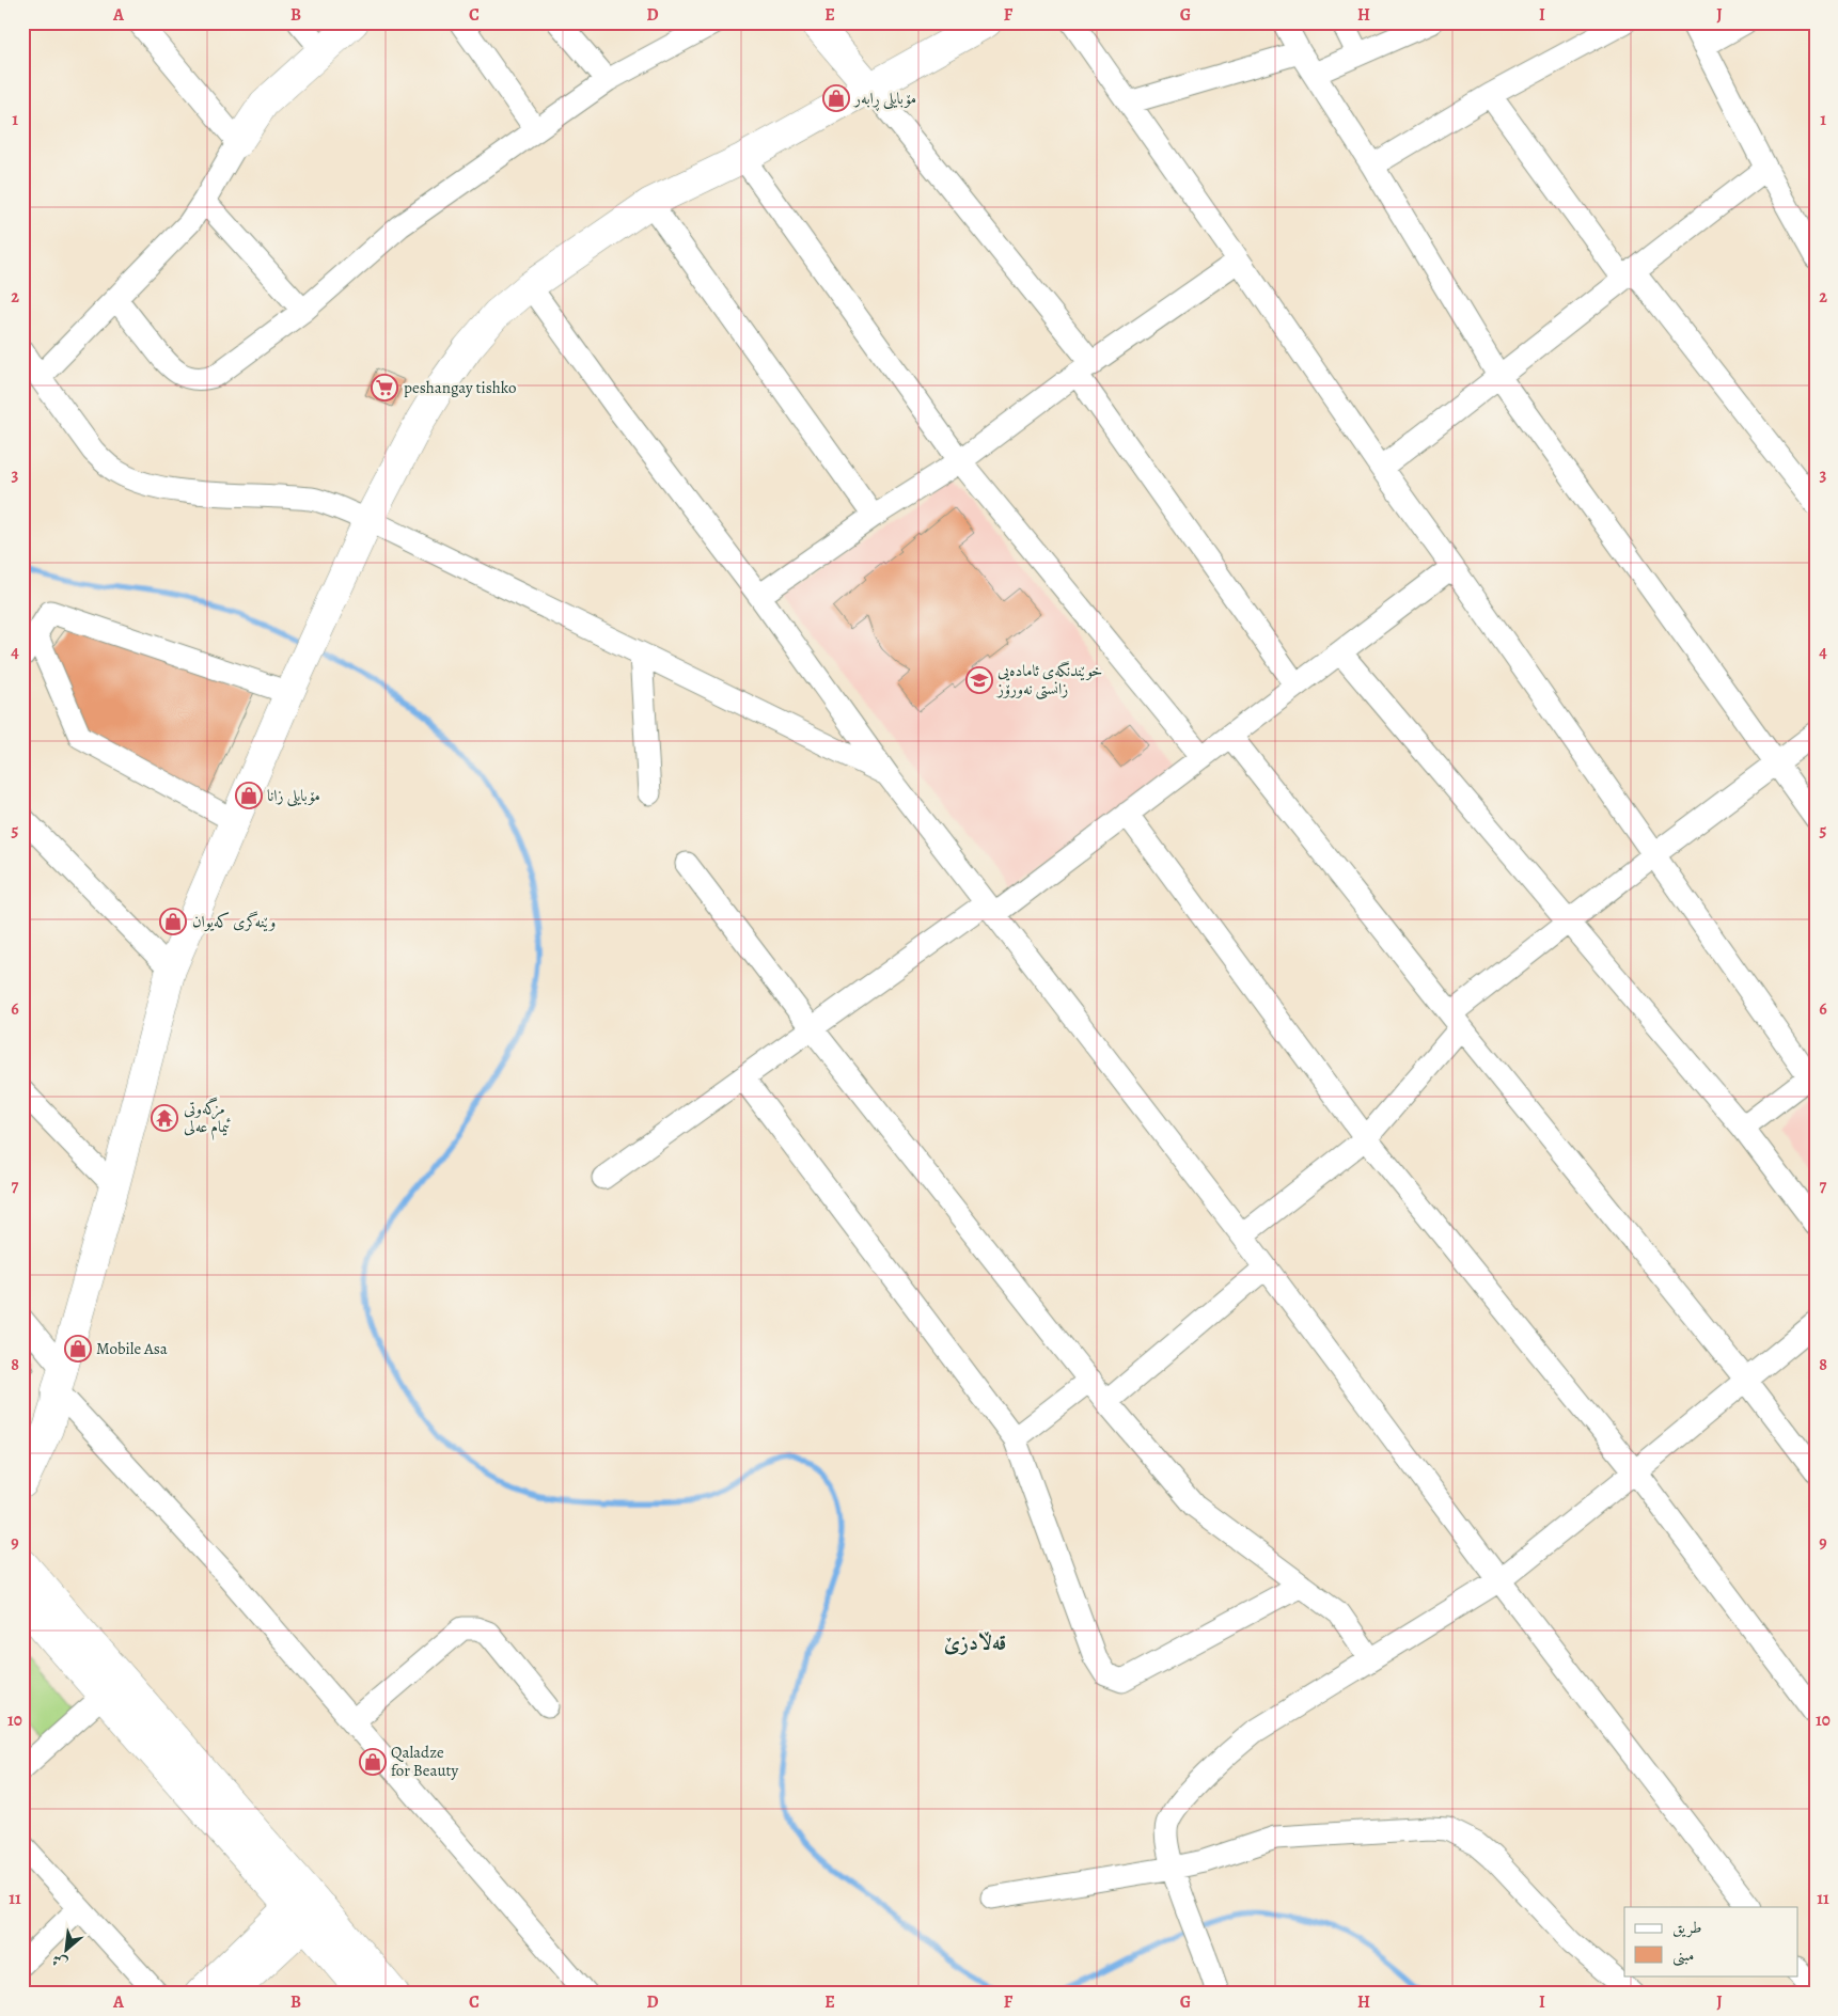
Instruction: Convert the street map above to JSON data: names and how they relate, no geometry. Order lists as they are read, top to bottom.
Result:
{
  "districts": ["قەڵادزێ"],
  "places": {
    "shop": [
      "مۆبایلی ڕابەر",
      "مۆبایلی زانا",
      "وێنەگری کەیوان",
      "Mobile Asa",
      "Qaladze for Beauty"
    ],
    "supermarket": ["peshangay tishko"],
    "school or university": ["خوێندنگەی ئامادەیی زانستی نەورۆز"],
    "temple": ["مزگەوتی ئیمام عەلی"]
  },
  "legend": ["طريق", "مبنى"],
  "north": "bottom left",
  "grid": {
    "columns": [
      "A",
      "B",
      "C",
      "D",
      "E",
      "F",
      "G",
      "H",
      "I",
      "J"
    ],
    "rows": [
      "1",
      "2",
      "3",
      "4",
      "5",
      "6",
      "7",
      "8",
      "9",
      "10",
      "11"
    ]
  }
}
